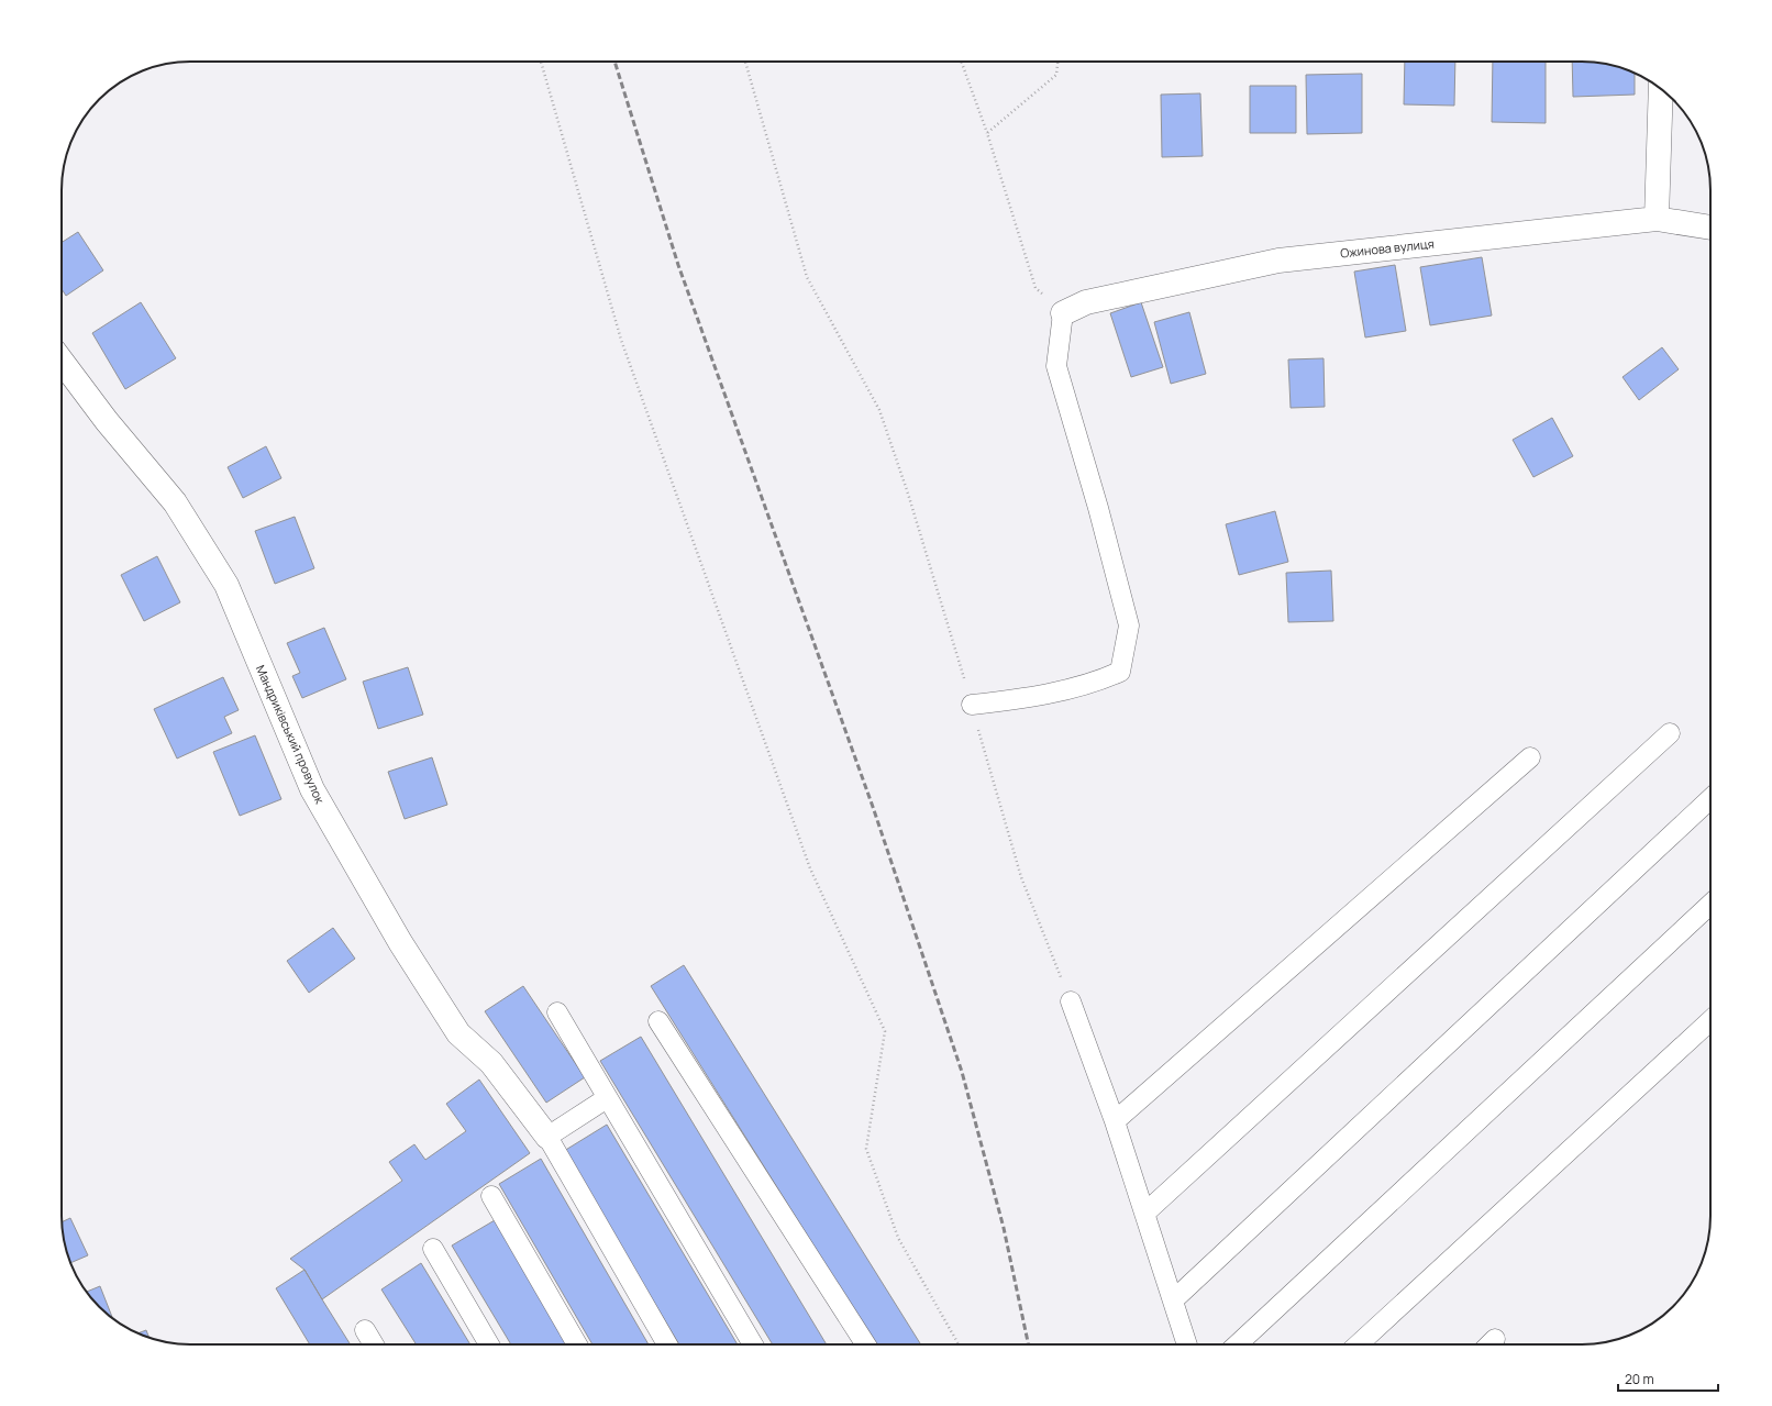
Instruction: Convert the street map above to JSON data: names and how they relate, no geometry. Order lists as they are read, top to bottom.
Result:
{
  "streets": {
    "street": ["Ожинова вулиця", "Мандриківський провулок"]
  },
  "scale_bar": "20 m"
}
